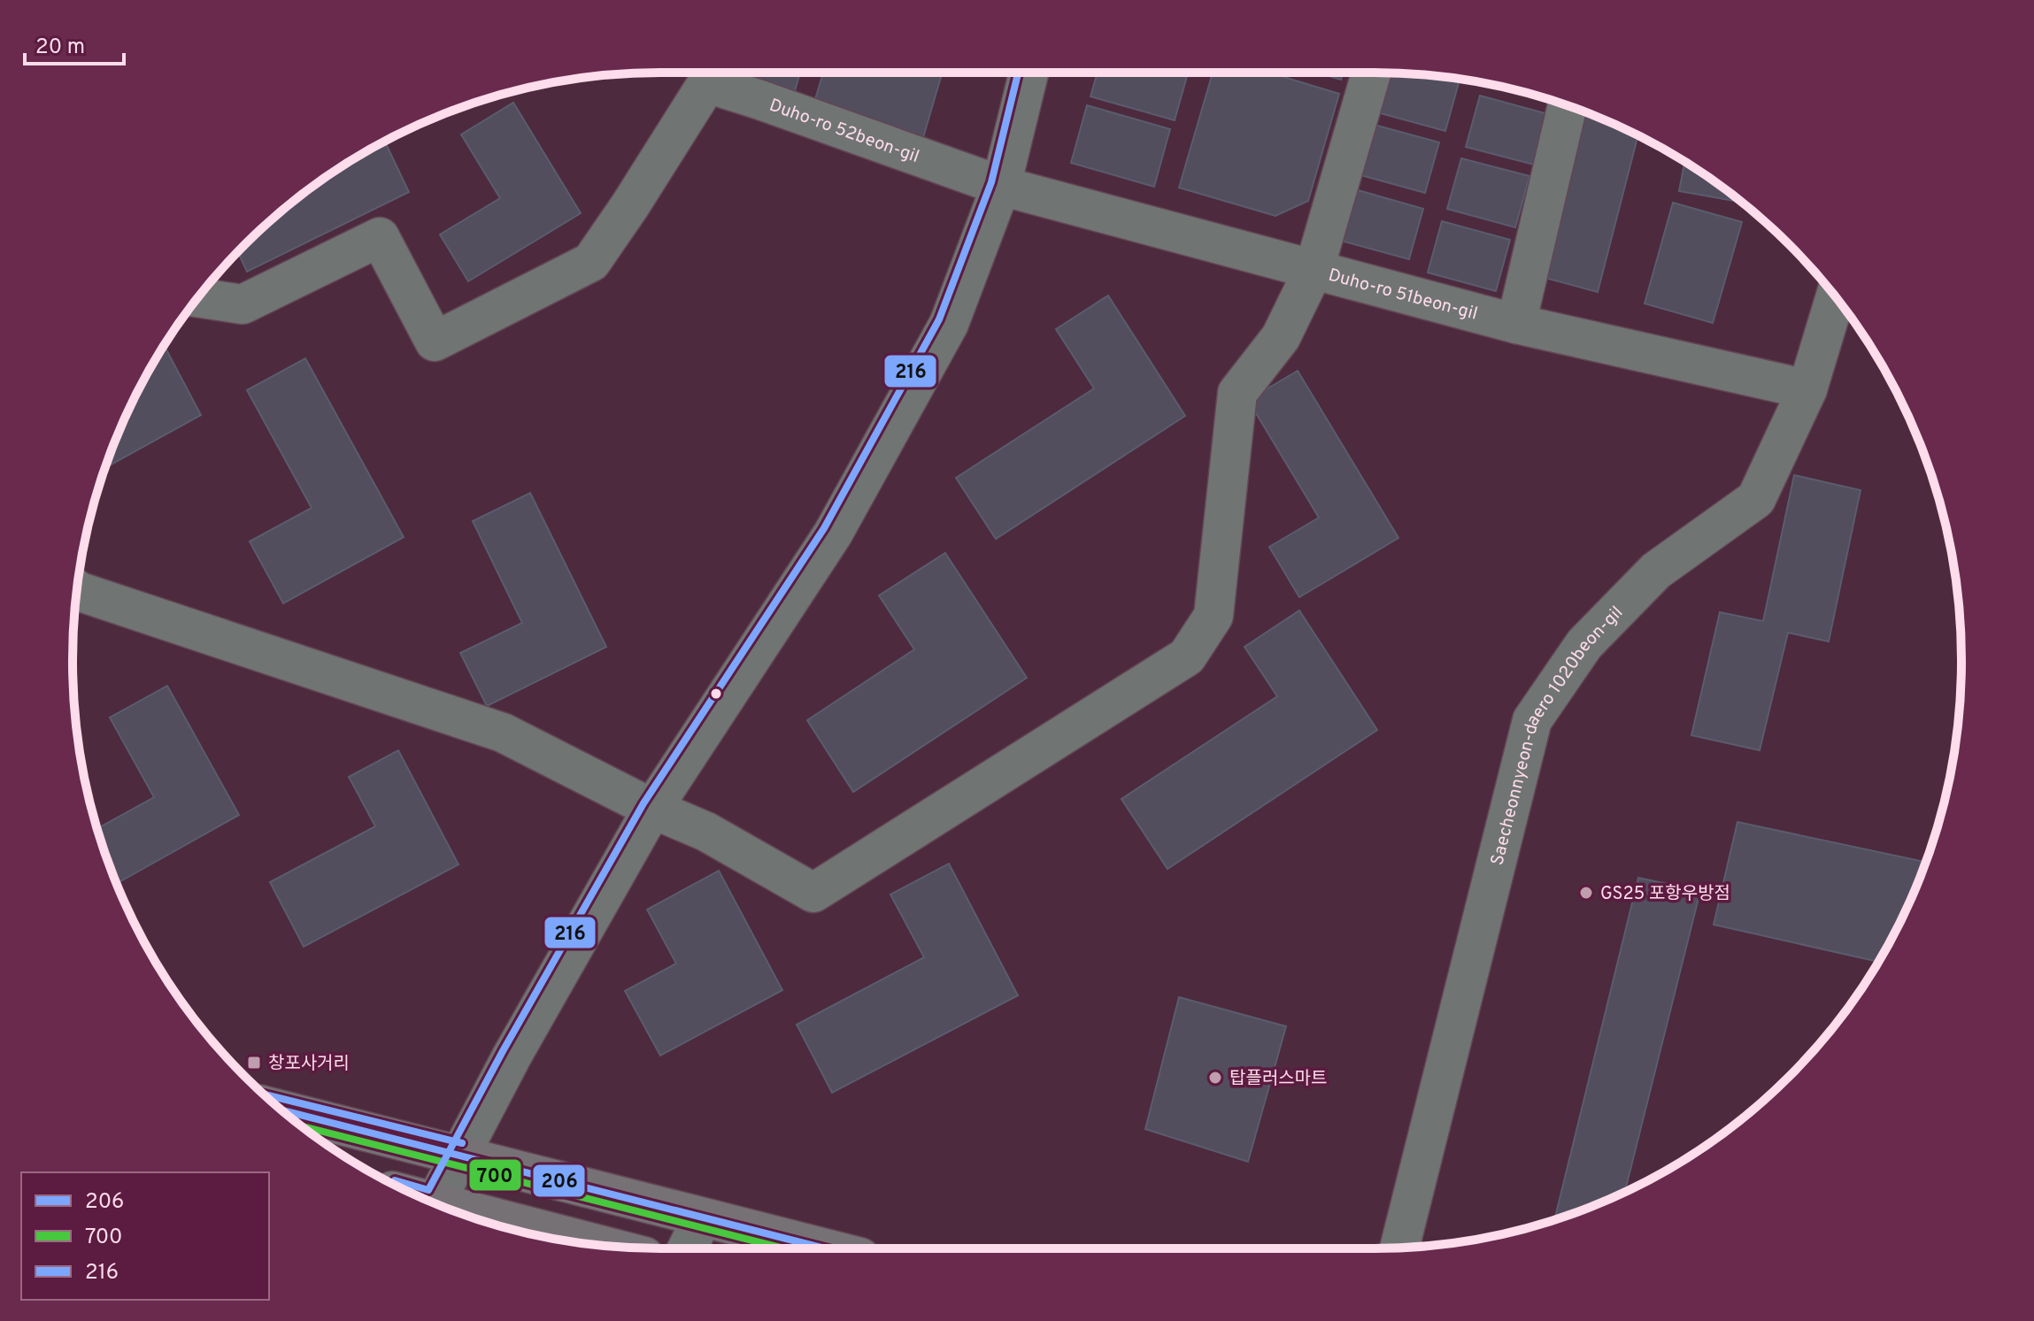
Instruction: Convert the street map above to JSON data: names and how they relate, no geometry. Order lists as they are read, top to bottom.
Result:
{
  "streets": {
    "street": ["Duho-ro 52beon-gil", "Duho-ro 51beon-gil", "Saecheonnyeon-daero 1020beon-gil"]
  },
  "crossings": [
    ["Duho-ro 52beon-gil", "Duho-ro 51beon-gil"],
    ["Duho-ro 51beon-gil", "Saecheonnyeon-daero 1020beon-gil"]
  ],
  "places": {
    "other": ["GS25 포항우방점", "탑플러스마트"],
    "transit": ["창포사거리"]
  },
  "lines": ["transit line 216", "transit line 206", "transit line 700"],
  "legend": ["206", "700", "216"],
  "scale_bar": "20 m"
}
